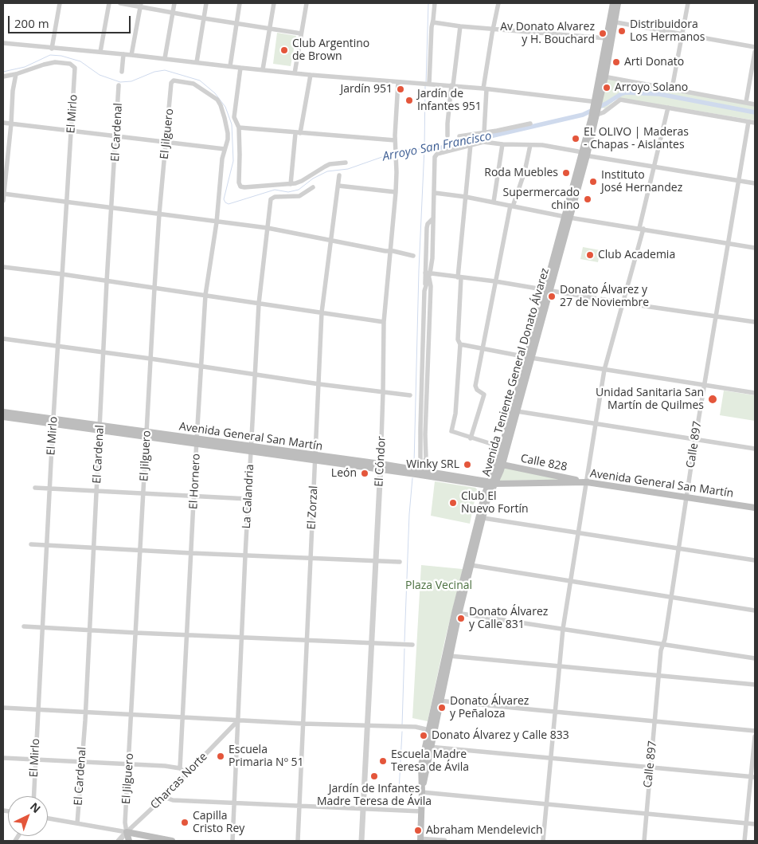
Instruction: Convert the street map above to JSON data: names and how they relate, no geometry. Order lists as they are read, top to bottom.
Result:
{
  "streets": {
    "main road": ["Avenida Teniente General Donato Álvarez", "Avenida General San Martín", "Calle 828"],
    "street": [
      "El Mirlo",
      "El Cardenal",
      "El Jilguero",
      "Calle 897",
      "El Cóndor",
      "El Hornero",
      "La Calandria",
      "El Zorzal",
      "Charcas Norte"
    ]
  },
  "crossings": [
    ["El Mirlo", "Avenida General San Martín"],
    ["El Cardenal", "Avenida General San Martín"],
    ["El Jilguero", "Avenida General San Martín"],
    ["El Jilguero", "El Hornero"],
    ["El Jilguero", "Charcas Norte"],
    ["Avenida Teniente General Donato Álvarez", "Avenida General San Martín"],
    ["Avenida Teniente General Donato Álvarez", "Calle 828"],
    ["Avenida General San Martín", "Calle 897"],
    ["Avenida General San Martín", "El Cóndor"],
    ["Avenida General San Martín", "Calle 828"],
    ["Avenida General San Martín", "El Hornero"],
    ["Avenida General San Martín", "La Calandria"],
    ["Avenida General San Martín", "El Zorzal"],
    ["La Calandria", "Charcas Norte"]
  ],
  "water": ["Arroyo San Francisco"],
  "parks": ["Plaza Vecinal"],
  "places": [
    "Distribuidora Los Hermanos",
    "Av Donato Alvarez y H. Bouchard",
    "Club Argentino de Brown",
    "Arti Donato",
    "Arroyo Solano",
    "Jardín 951",
    "Jardín de Infantes 951",
    "EL OLIVO | Maderas - Chapas - Aislantes",
    "Roda Muebles",
    "Instituto José Hernandez",
    "Supermercado chino",
    "Club Academia",
    "Donato Álvarez y 27 de Noviembre",
    "Unidad Sanitaria San Martín de Quilmes",
    "Winky SRL",
    "León",
    "Club El Nuevo Fortín",
    "Donato Álvarez y Calle 831",
    "Donato Álvarez y Peñaloza",
    "Donato Álvarez y Calle 833",
    "Escuela Primaria Nº 51",
    "Escuela Madre Teresa de Ávila",
    "Jardín de Infantes Madre Teresa de Ávila",
    "Capilla Cristo Rey",
    "Abraham Mendelevich"
  ],
  "scale_bar": "200 m",
  "north": "top right"
}
